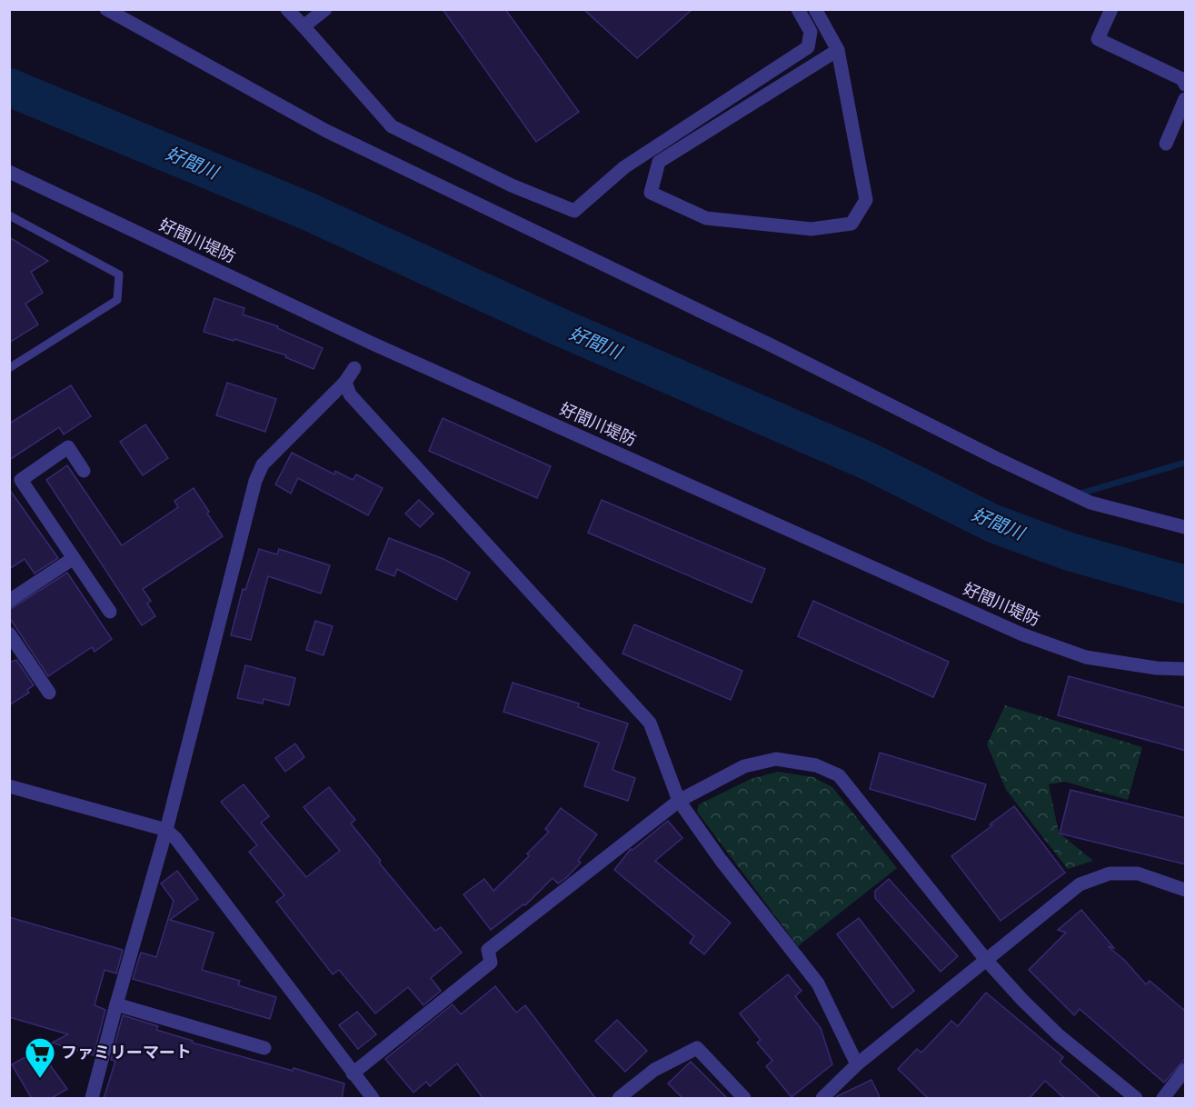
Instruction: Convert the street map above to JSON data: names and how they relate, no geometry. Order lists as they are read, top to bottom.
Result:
{
  "streets": {
    "street": ["好間川堤防"]
  },
  "water": ["好間川"],
  "places": {
    "supermarket": ["ファミリーマート"]
  }
}
